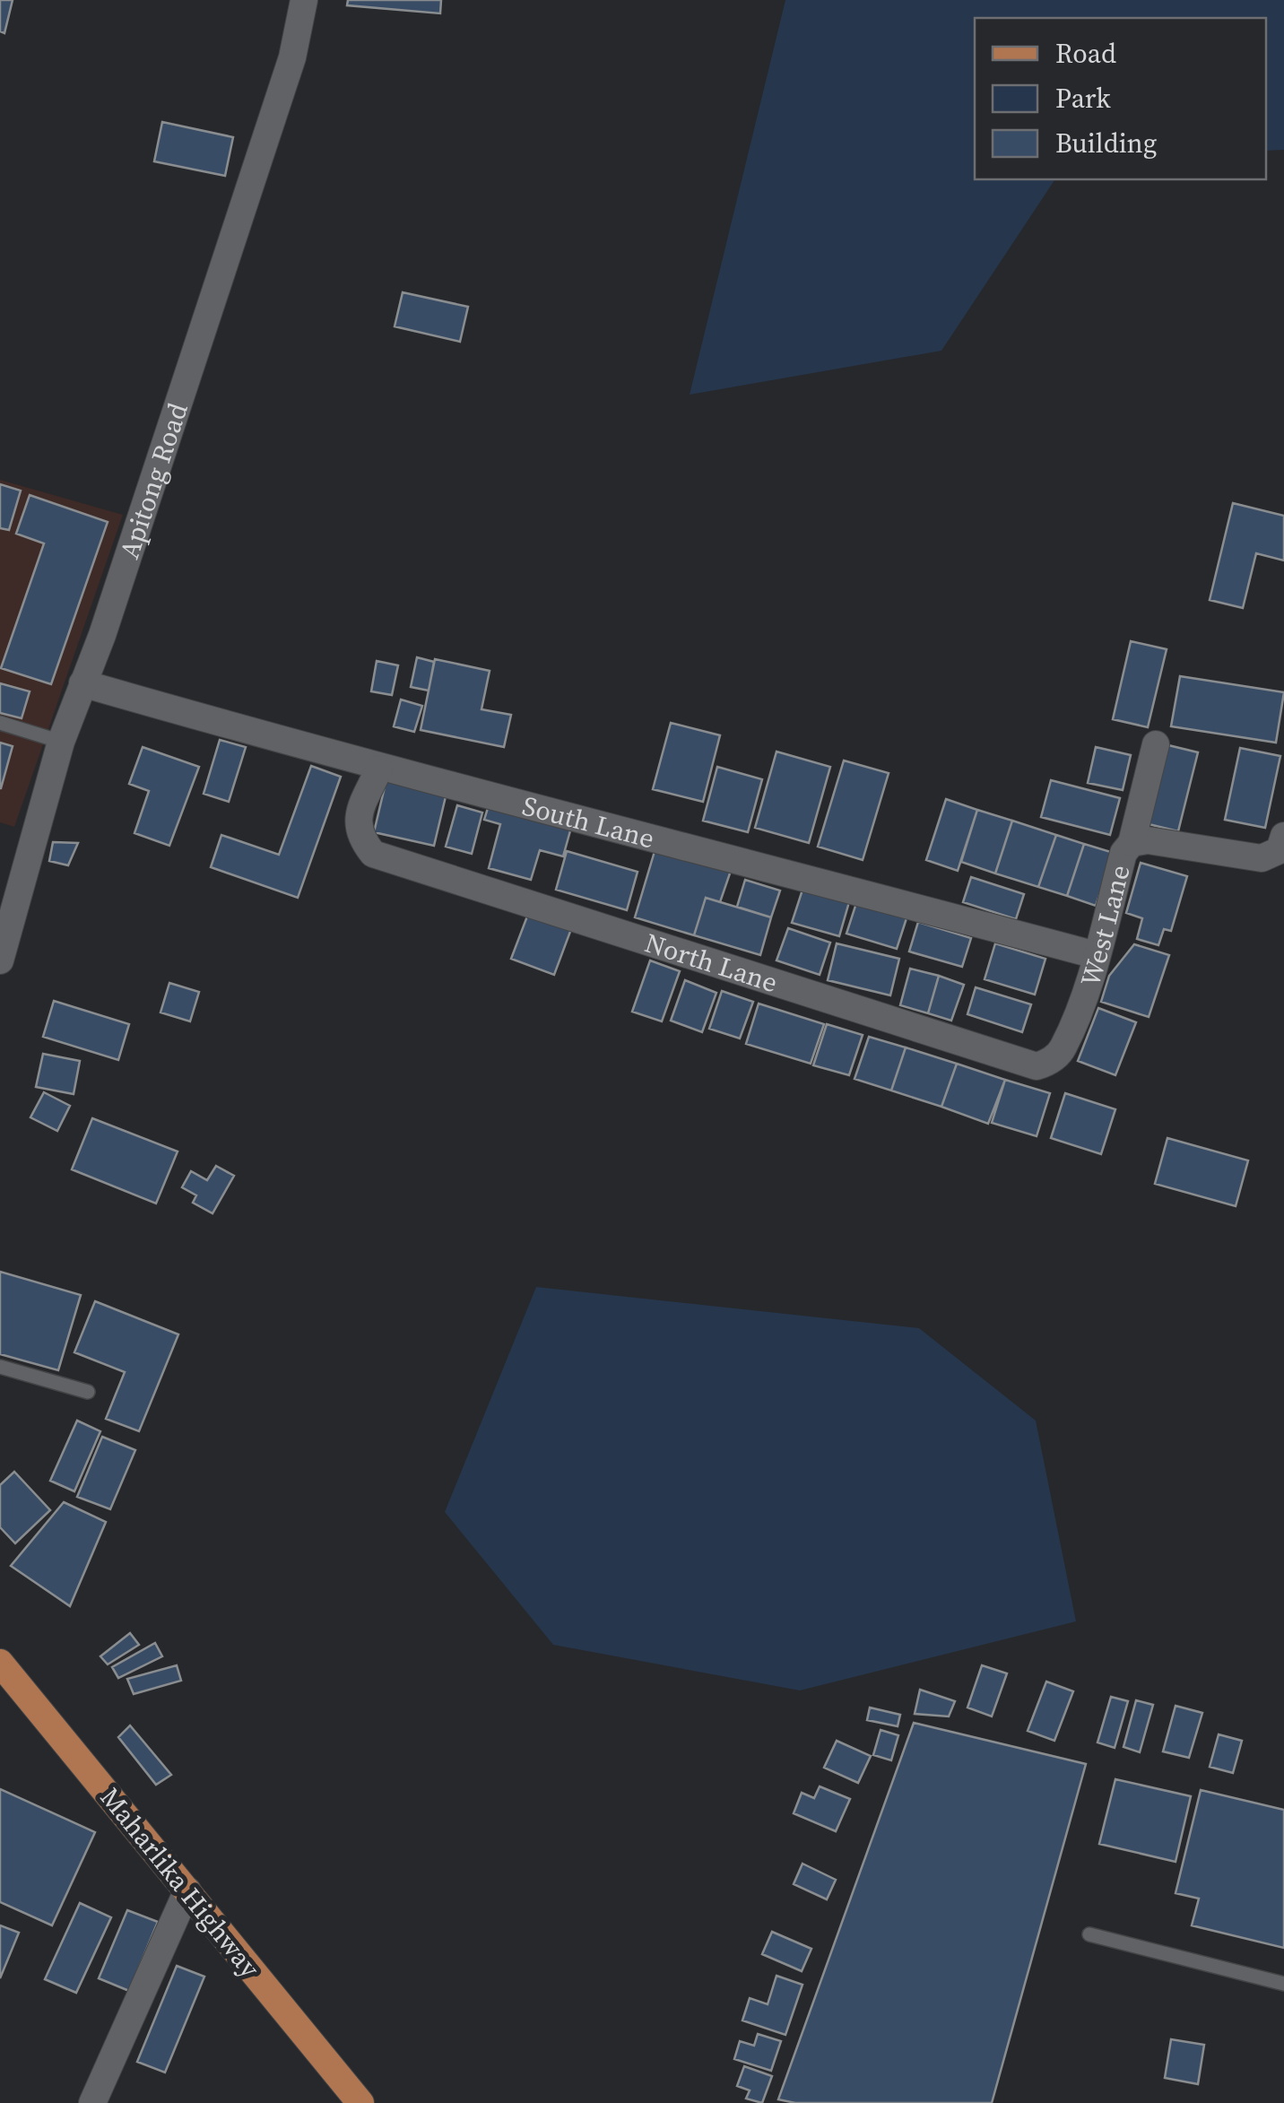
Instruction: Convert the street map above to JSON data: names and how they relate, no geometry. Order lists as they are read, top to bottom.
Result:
{
  "streets": {
    "main road": ["Maharlika Highway"],
    "street": [
      "Apitong Road",
      "South Lane",
      "West Lane",
      "North Lane"
    ]
  },
  "crossings": [
    ["Apitong Road", "South Lane"],
    ["South Lane", "West Lane"],
    ["South Lane", "North Lane"],
    ["West Lane", "North Lane"]
  ],
  "legend": ["Road", "Park", "Building"]
}
